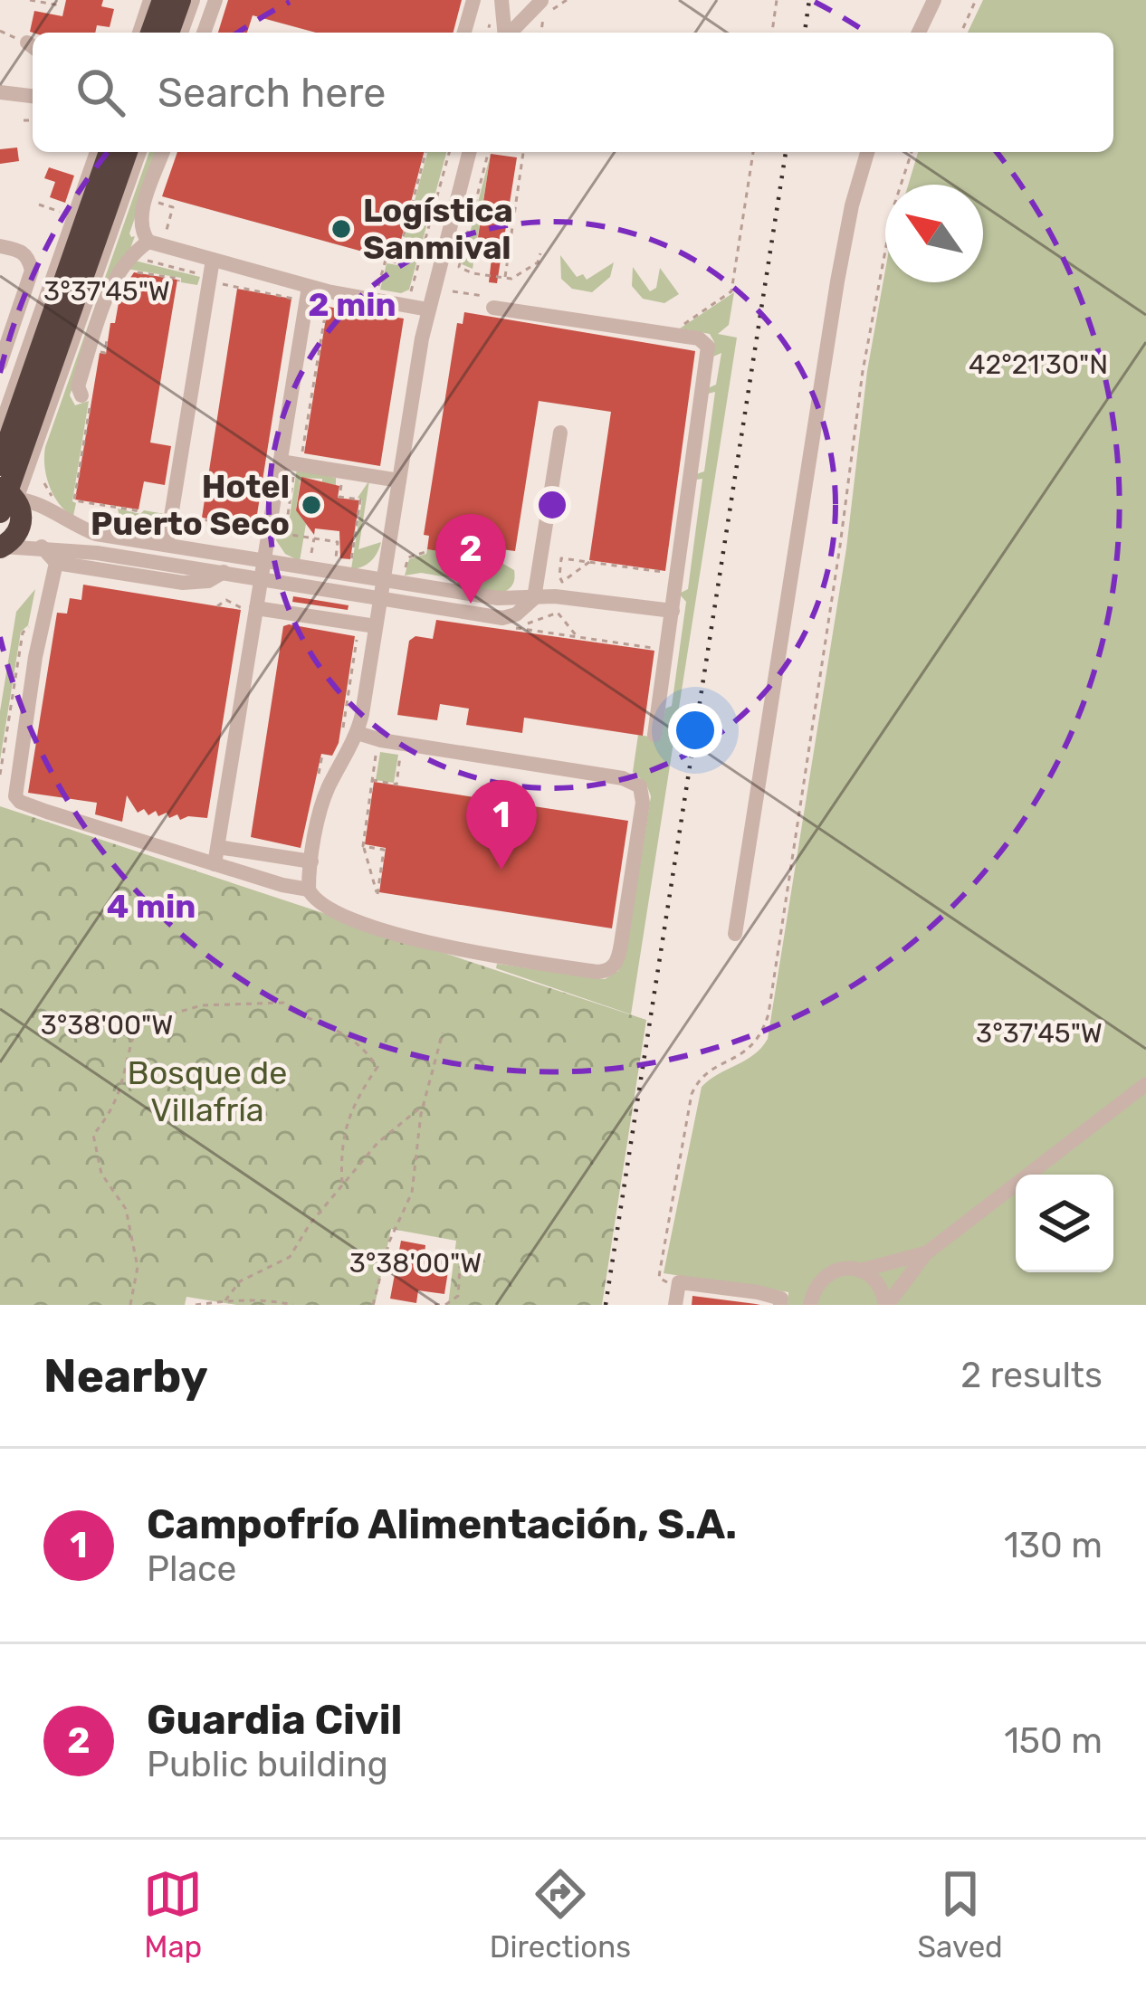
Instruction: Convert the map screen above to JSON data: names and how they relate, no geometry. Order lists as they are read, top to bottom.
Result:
{
  "parks": ["Bosque de Villafría"],
  "places": ["Logística Sanmival", "Hotel Puerto Seco"],
  "north": "top left",
  "page": {
    "search": "Search here",
    "pins": ["2", "1"],
    "heading": ["Nearby", "2 results"],
    "list": [
      {
        "mark": "1",
        "name": "Campofrío Alimentación, S.A.",
        "note": "Place",
        "value": "130 m"
      },
      {
        "mark": "2",
        "name": "Guardia Civil",
        "note": "Public building",
        "value": "150 m"
      }
    ],
    "nav": ["Map", "Directions", "Saved"]
  },
  "coordinates": ["3°37'45\"W", "42°21'30\"N", "3°38'00\"W"],
  "rings": ["2 min", "4 min"]
}
